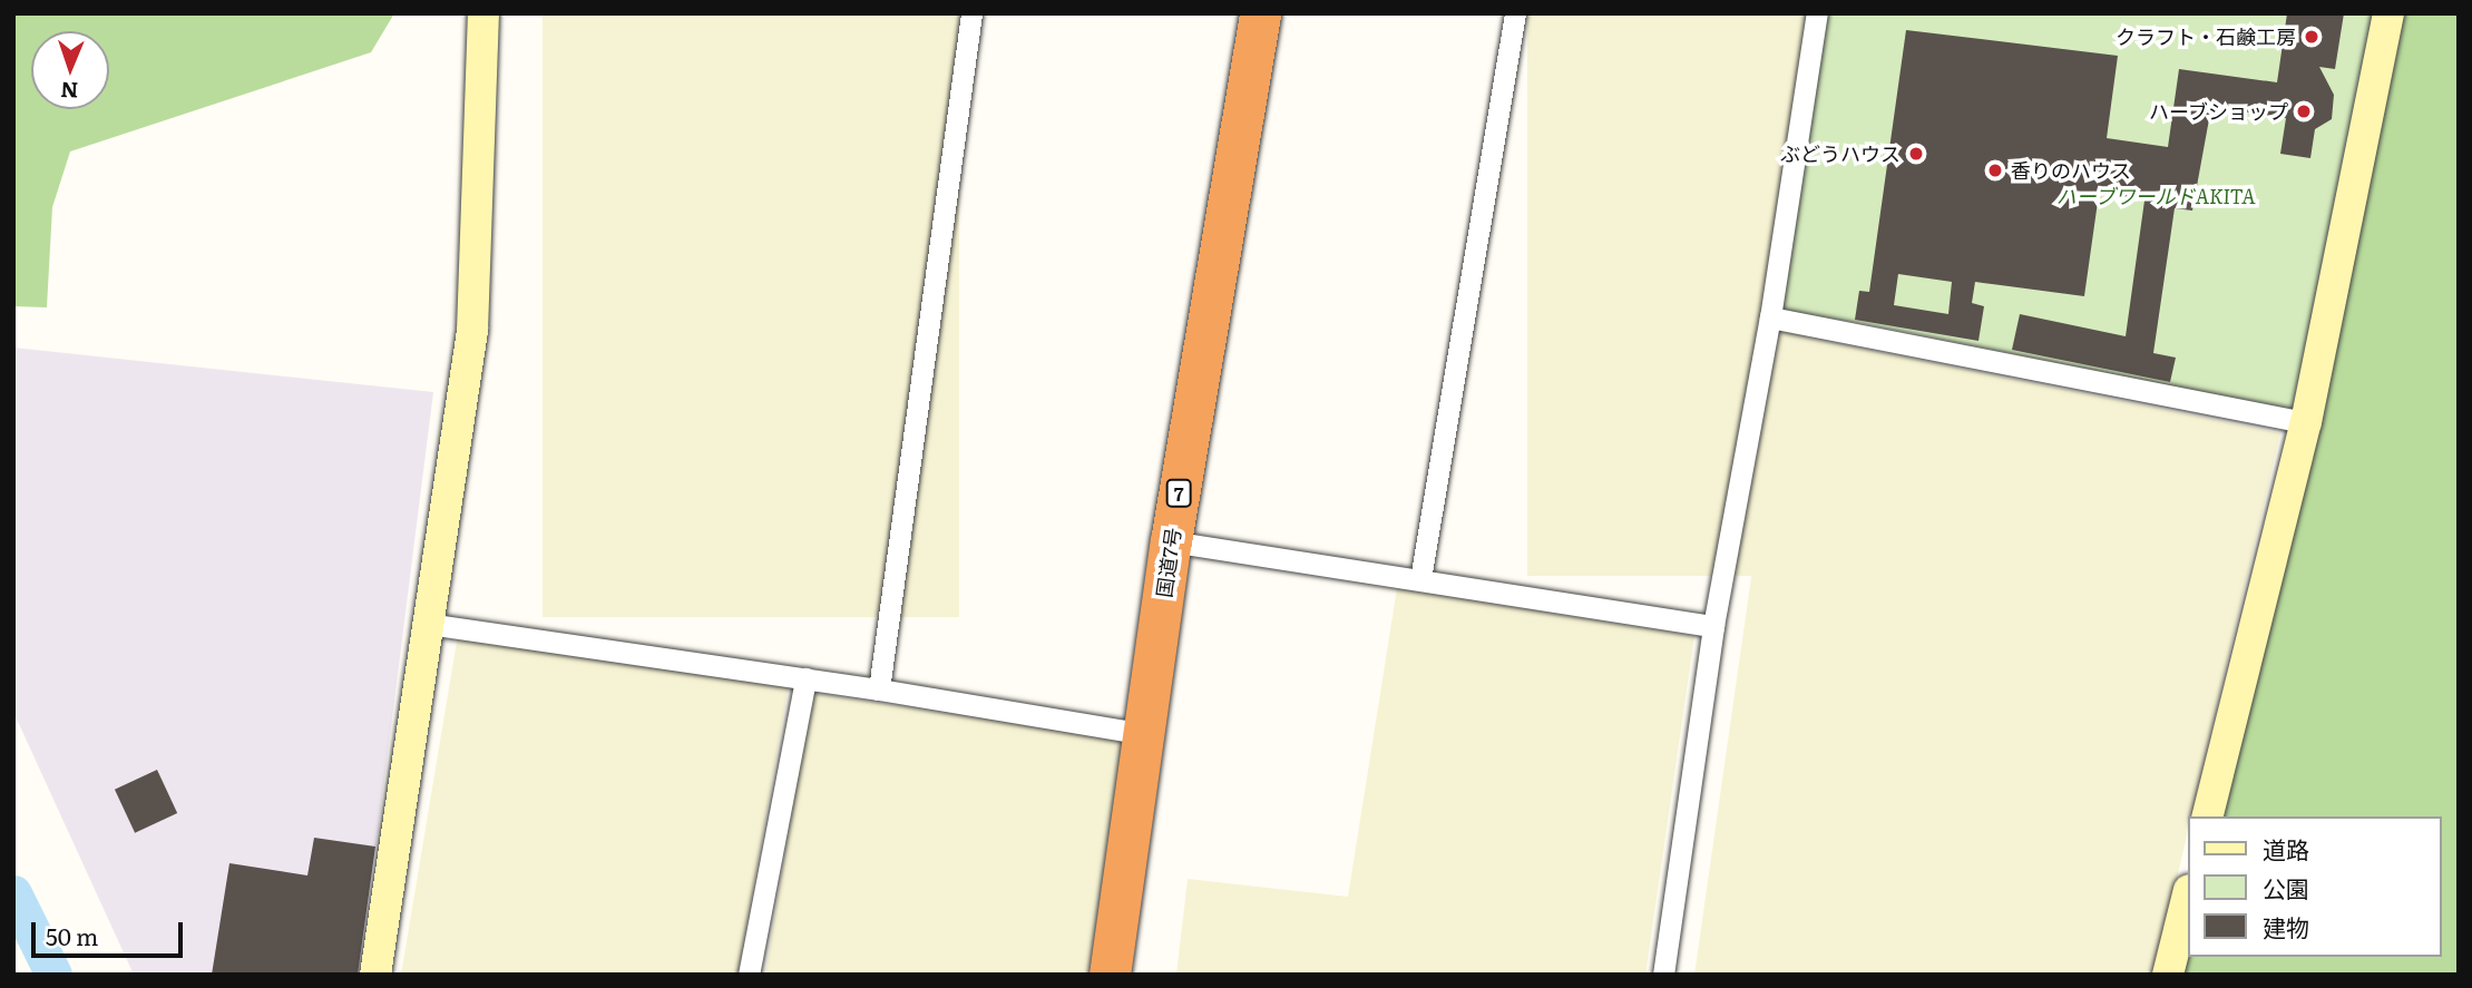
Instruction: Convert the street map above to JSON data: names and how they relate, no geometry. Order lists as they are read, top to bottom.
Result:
{
  "streets": {
    "highway": ["7", "国道7号"]
  },
  "parks": ["ハーブワールドAKITA"],
  "places": [
    "クラフト・石鹸工房",
    "ハーブショップ",
    "ぶどうハウス",
    "香りのハウス"
  ],
  "legend": ["道路", "公園", "建物"],
  "scale_bar": "50 m",
  "north": "bottom"
}
